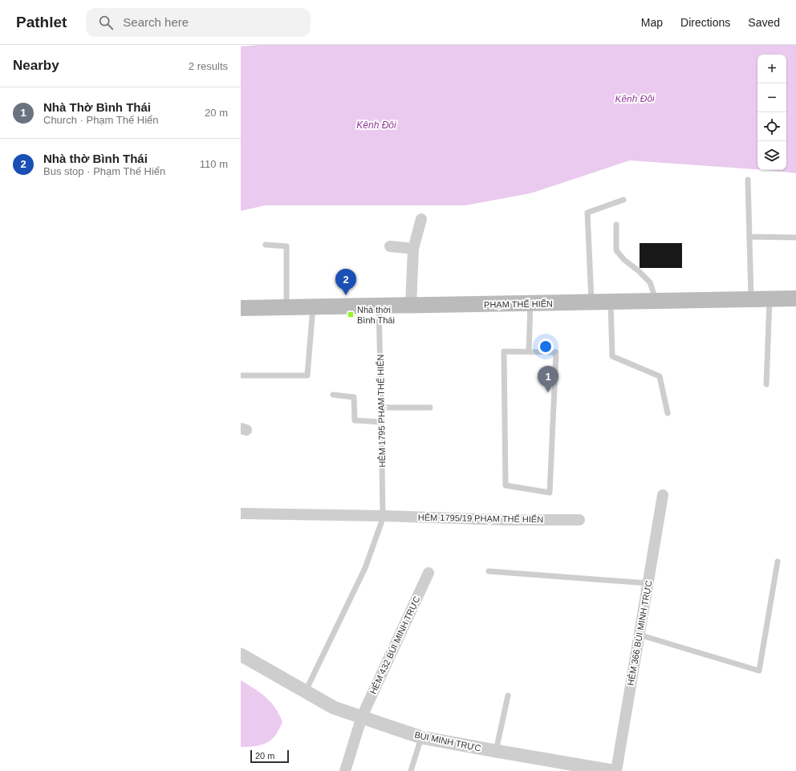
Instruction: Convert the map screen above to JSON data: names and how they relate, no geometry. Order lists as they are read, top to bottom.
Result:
{
  "streets": {
    "main road": ["PHẠM THẾ HIỂN"],
    "street": [
      "HẺM 1795/19 PHẠM THẾ HIỂN",
      "HẺM 366 BÙI MINH TRỰC",
      "HẺM 432 BÙI MINH TRỰC",
      "BÙI MINH TRỰC"
    ],
    "lane": ["HẺM 1795 PHẠM THẾ HIỂN"]
  },
  "crossings": [
    ["PHẠM THẾ HIỂN", "HẺM 1795 PHẠM THẾ HIỂN"],
    ["HẺM 1795 PHẠM THẾ HIỂN", "HẺM 1795/19 PHẠM THẾ HIỂN"],
    ["HẺM 1795 PHẠM THẾ HIỂN", "BÙI MINH TRỰC"],
    ["HẺM 432 BÙI MINH TRỰC", "BÙI MINH TRỰC"]
  ],
  "water": ["Kênh Đôi"],
  "places": {
    "transit": ["Nhà thời Bình Thái"]
  },
  "scale_bar": "20 m",
  "page": {
    "header": "Pathlet",
    "search": "Search here",
    "nav": ["Map", "Directions", "Saved"],
    "heading": ["Nearby", "2 results"],
    "map_buttons": ["+", "−"],
    "list": [
      {
        "mark": "1",
        "name": "Nhà Thờ Bình Thái",
        "note": "Church · Phạm Thế Hiển",
        "value": "20 m"
      },
      {
        "mark": "2",
        "name": "Nhà thờ Bình Thái",
        "note": "Bus stop · Phạm Thế Hiển",
        "value": "110 m"
      }
    ],
    "pins": ["2", "1"],
    "scale": "20 m"
  }
}
